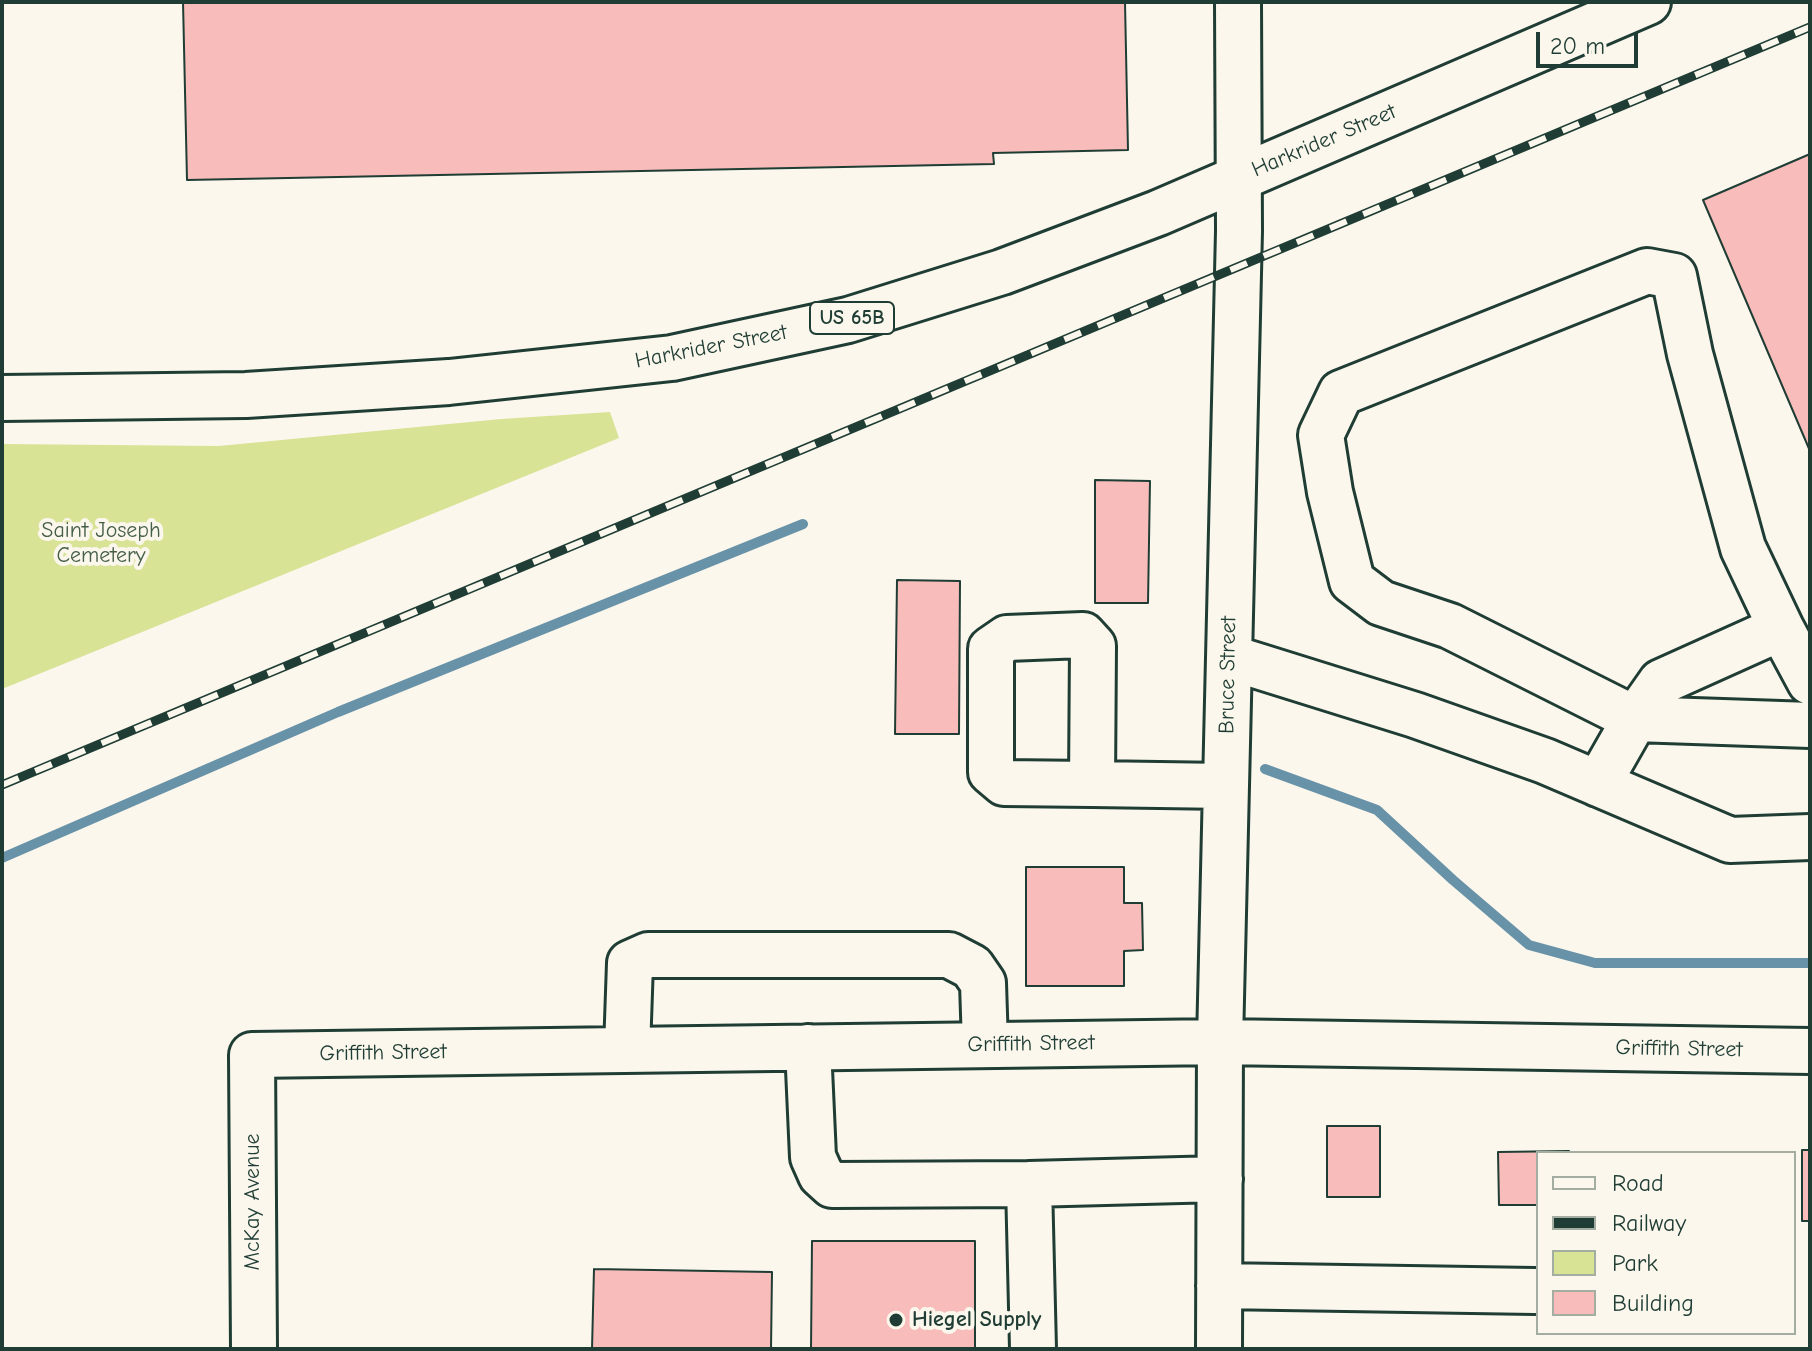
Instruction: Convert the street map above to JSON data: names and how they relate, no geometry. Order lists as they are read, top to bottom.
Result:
{
  "streets": {
    "street": [
      "Harkrider Street",
      "US 65B",
      "Bruce Street",
      "Griffith Street",
      "McKay Avenue"
    ]
  },
  "crossings": [
    ["Harkrider Street", "Bruce Street"],
    ["Bruce Street", "Griffith Street"],
    ["Griffith Street", "McKay Avenue"]
  ],
  "parks": ["Saint Joseph Cemetery"],
  "places": ["Hiegel Supply"],
  "legend": [
    "Road",
    "Railway",
    "Park",
    "Building"
  ],
  "scale_bar": "20 m"
}
